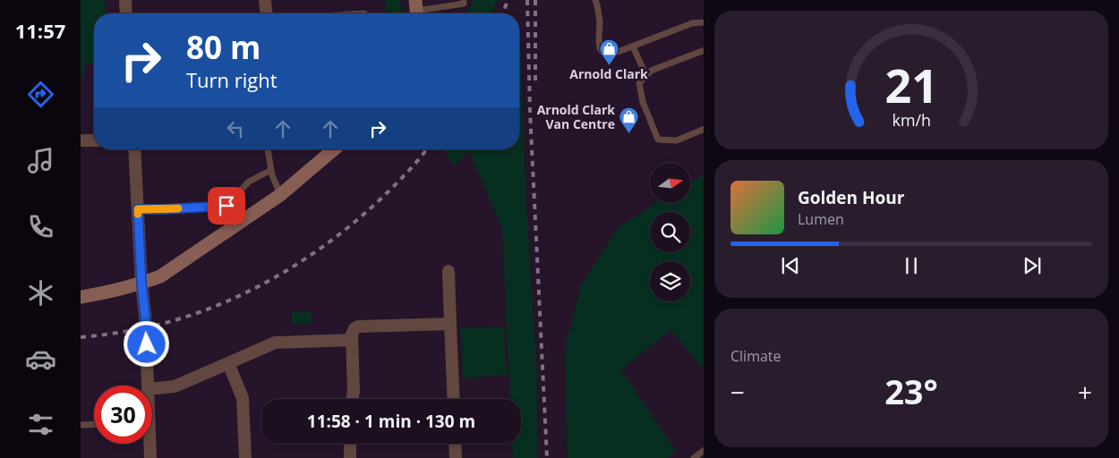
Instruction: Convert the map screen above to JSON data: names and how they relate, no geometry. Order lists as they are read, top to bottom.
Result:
{
  "places": {
    "shop": ["Arnold Clark", "Arnold Clark Van Centre"]
  },
  "north": "right",
  "page": {
    "tabs": "11:57",
    "turn": ["80 m", "Turn right"],
    "song": ["Golden Hour", "Lumen"],
    "tile": "Climate",
    "heat": ["−", "23°", "+"],
    "limit": "30",
    "trip": "11:58 · 1 min · 130 m",
    "gauge": ["21", "km/h"]
  }
}
